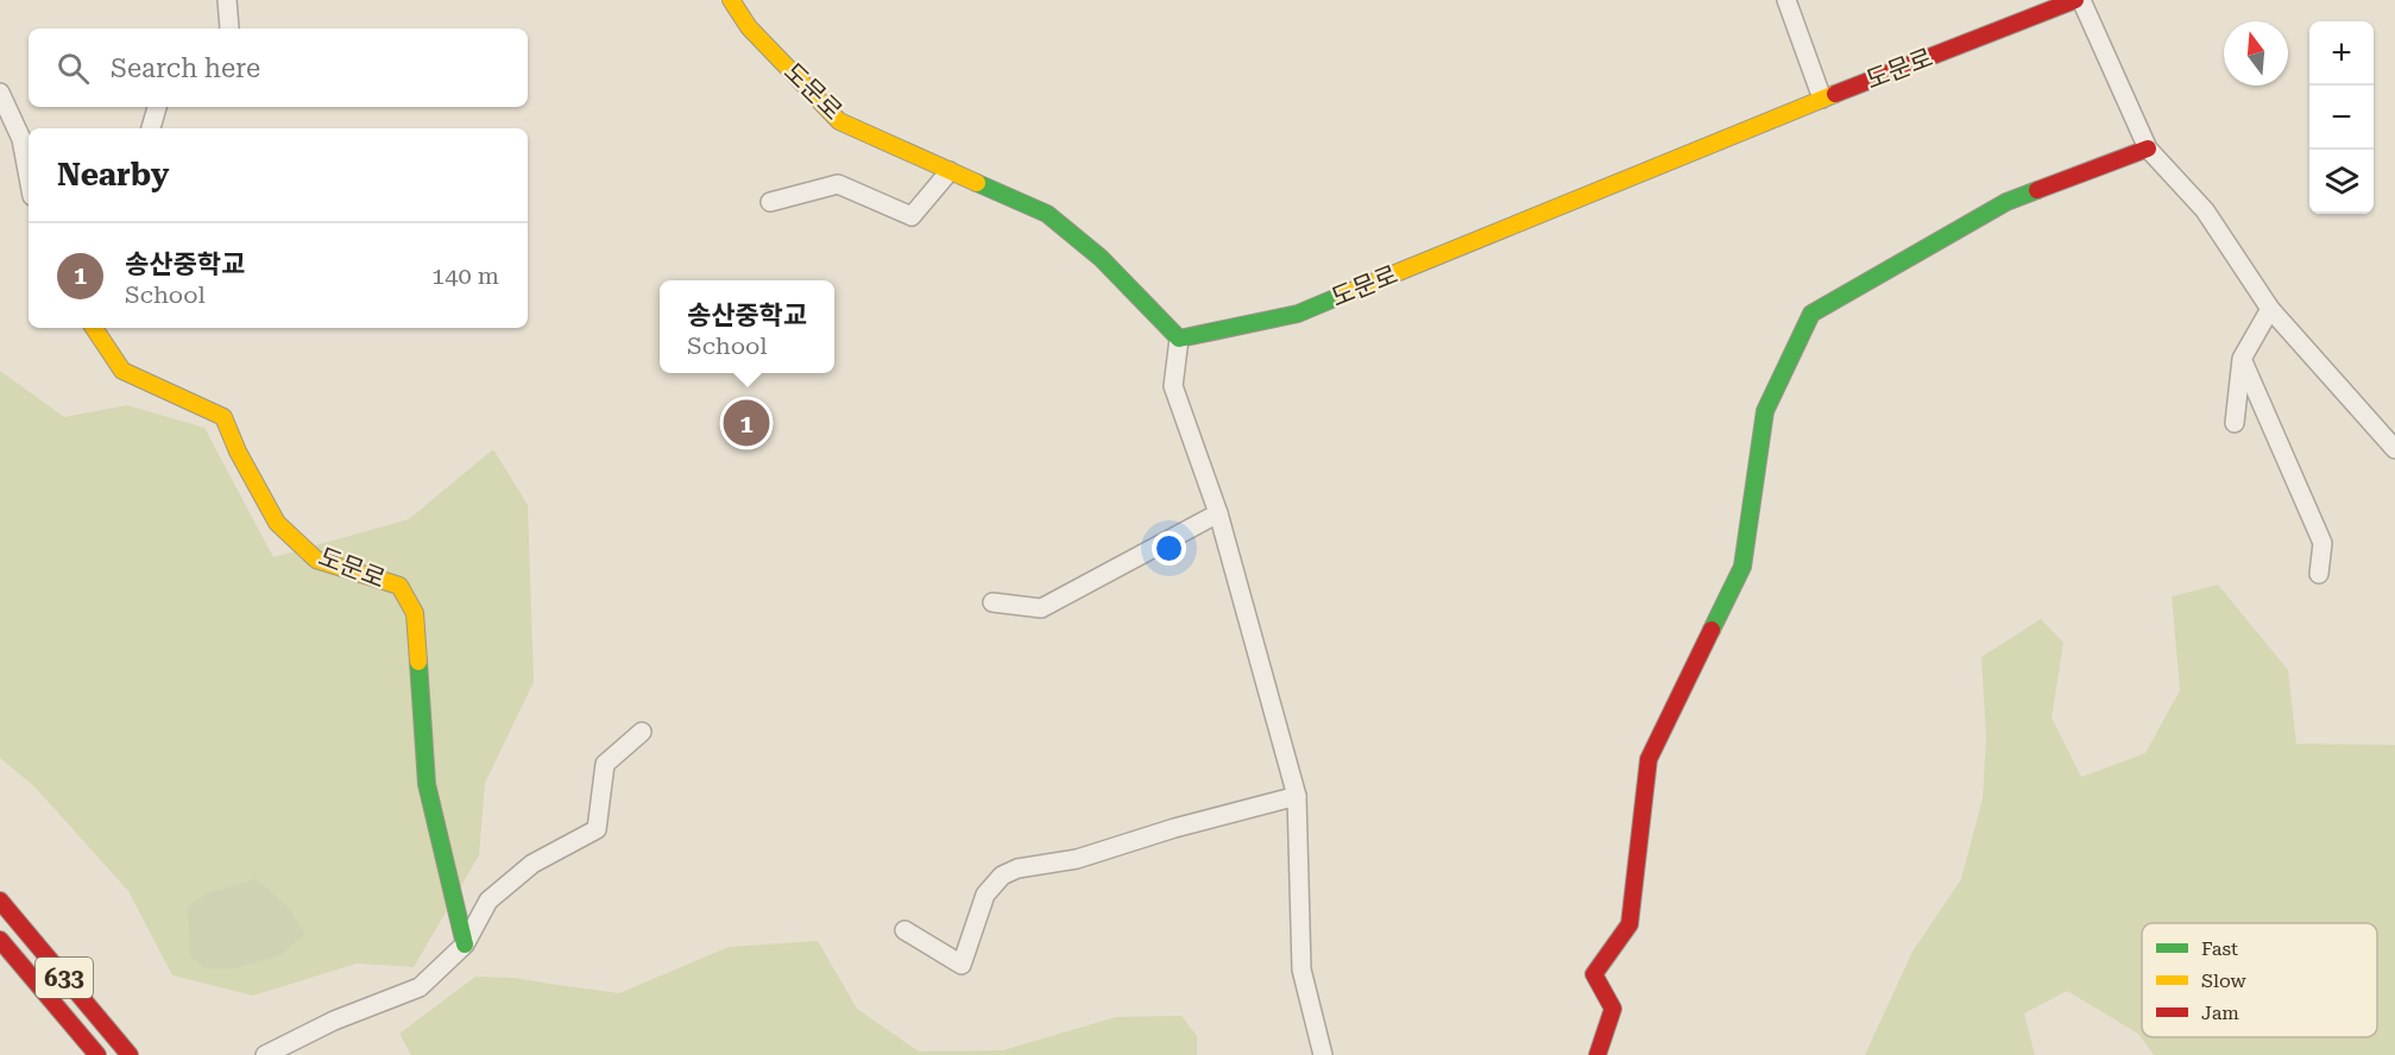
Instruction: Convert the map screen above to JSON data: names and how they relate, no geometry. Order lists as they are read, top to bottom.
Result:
{
  "streets": {
    "main road": ["도문로", "633"]
  },
  "legend": ["Fast", "Slow", "Jam"],
  "north": "top",
  "page": {
    "map_buttons": ["+", "−"],
    "search": "Search here",
    "heading": "Nearby",
    "list": [
      {
        "mark": "1",
        "name": "송산중학교",
        "note": "School",
        "value": "140 m"
      }
    ],
    "popup": ["송산중학교", "School"],
    "pins": "1"
  }
}
